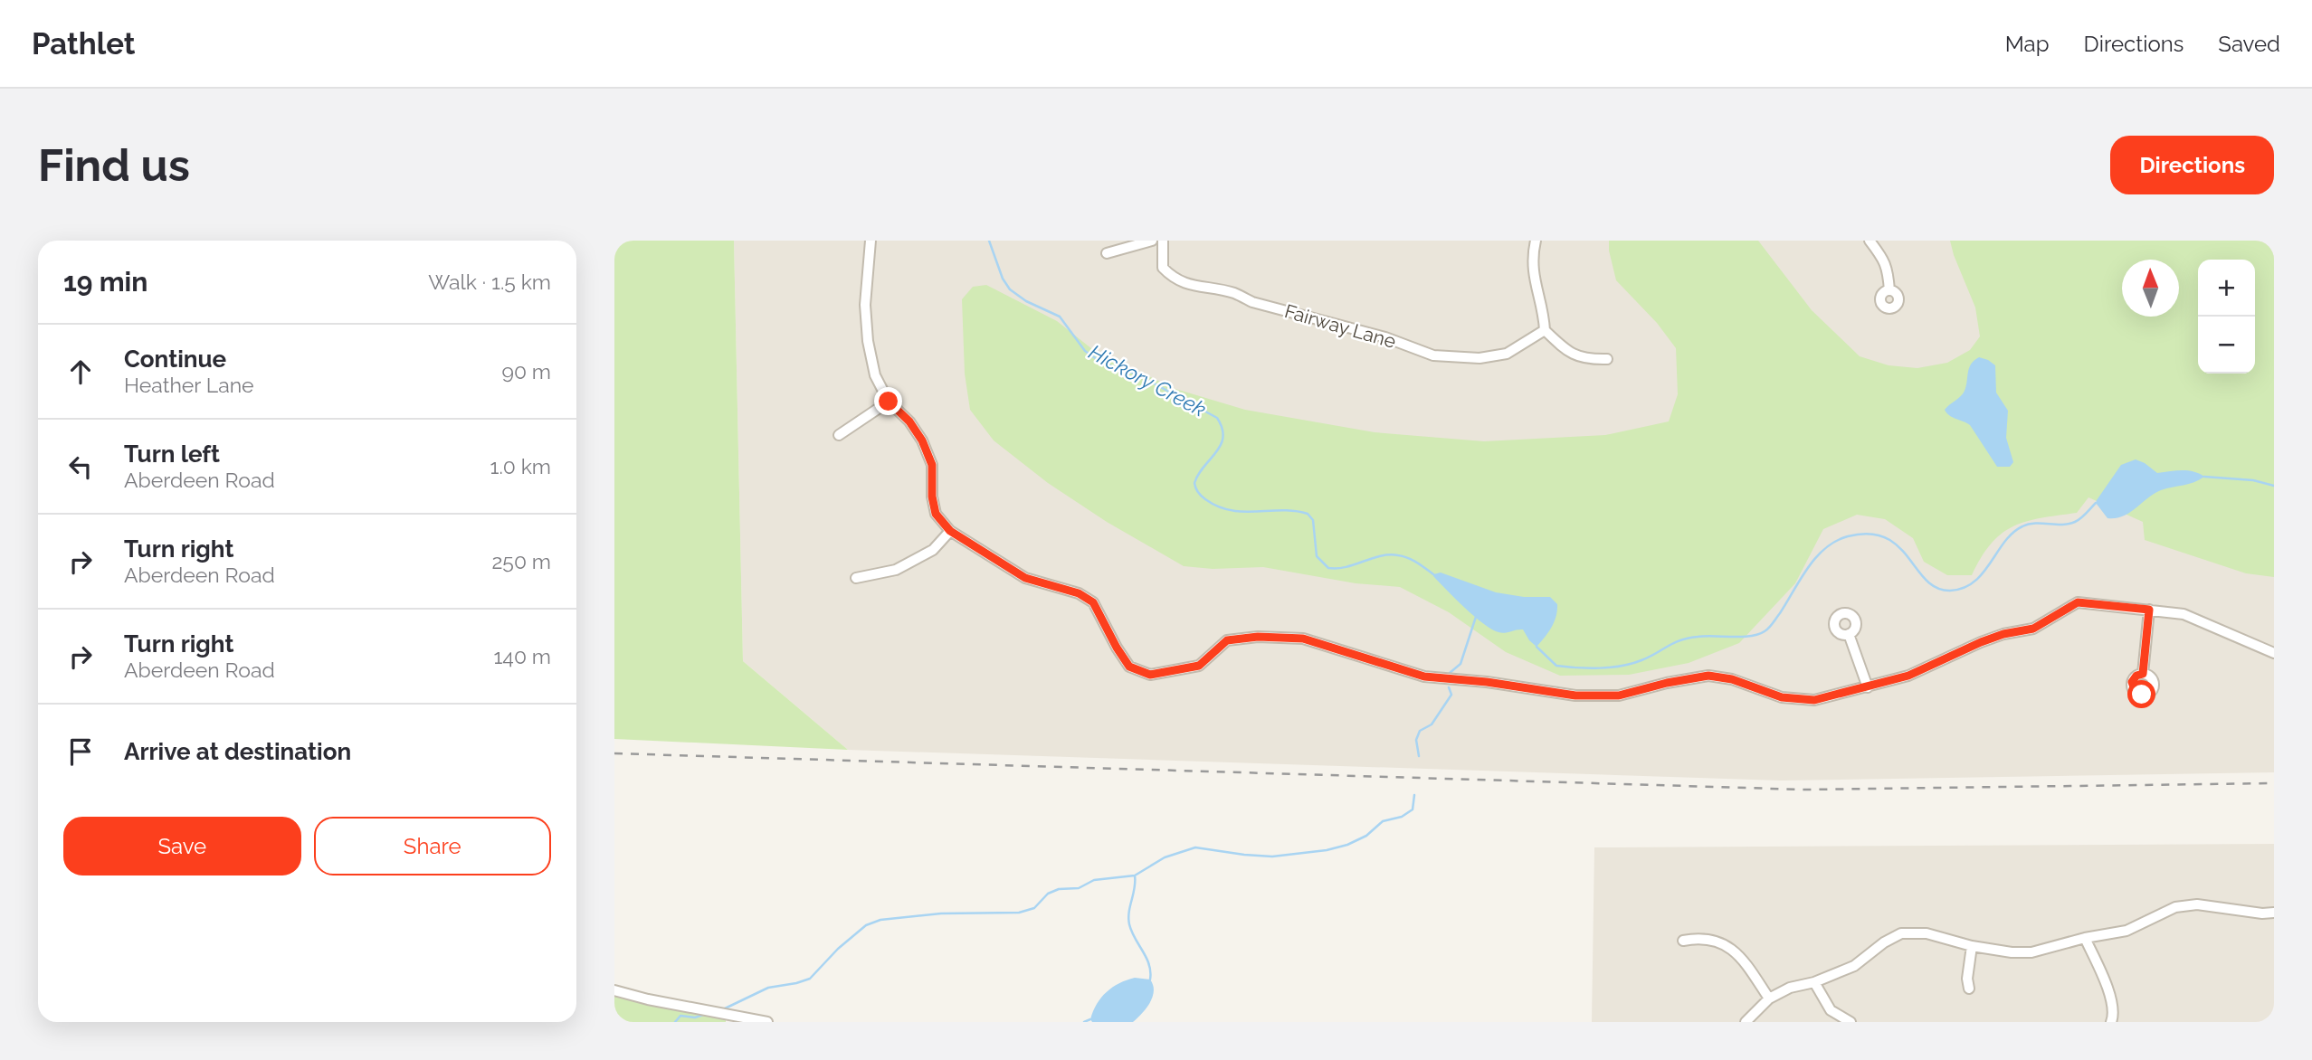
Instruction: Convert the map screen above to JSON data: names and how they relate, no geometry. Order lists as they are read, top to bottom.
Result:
{
  "streets": {
    "street": ["Fairway Lane"]
  },
  "water": ["Hickory Creek"],
  "north": "top",
  "page": {
    "header": "Pathlet",
    "nav": ["Map", "Directions", "Saved"],
    "buttons": [
      "Directions",
      ["Save", "Share"]
    ],
    "title": "Find us",
    "heading": ["19 min", "Walk · 1.5 km"],
    "map_buttons": ["+", "−"],
    "list": [
      ["Continue", "Heather Lane", "90 m"],
      ["Turn left", "Aberdeen Road", "1.0 km"],
      ["Turn right", "Aberdeen Road", "250 m"],
      ["Turn right", "Aberdeen Road", "140 m"],
      "Arrive at destination"
    ]
  }
}
